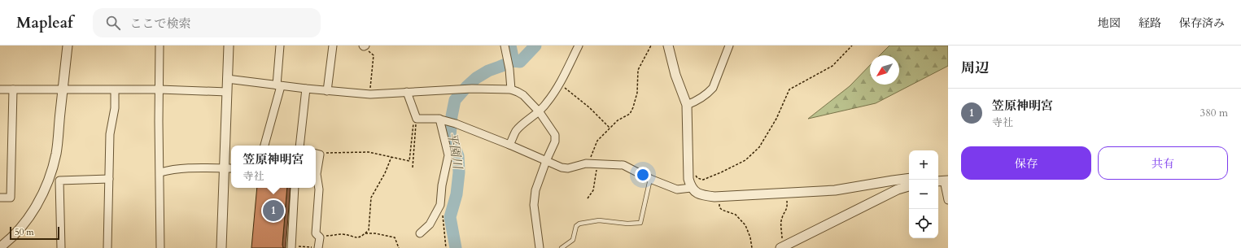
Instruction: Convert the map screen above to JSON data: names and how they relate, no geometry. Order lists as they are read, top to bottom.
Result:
{
  "water": ["平園川"],
  "scale_bar": "50 m",
  "north": "bottom left",
  "page": {
    "header": "Mapleaf",
    "search": "ここで検索",
    "nav": ["地図", "経路", "保存済み"],
    "heading": "周辺",
    "list": [
      {
        "mark": "1",
        "name": "笠原神明宮",
        "note": "寺社",
        "value": "380 m"
      }
    ],
    "buttons": ["保存", "共有"],
    "popup": ["笠原神明宮", "寺社"],
    "map_buttons": ["+", "−"],
    "pins": "1",
    "scale": "50 m"
  }
}
